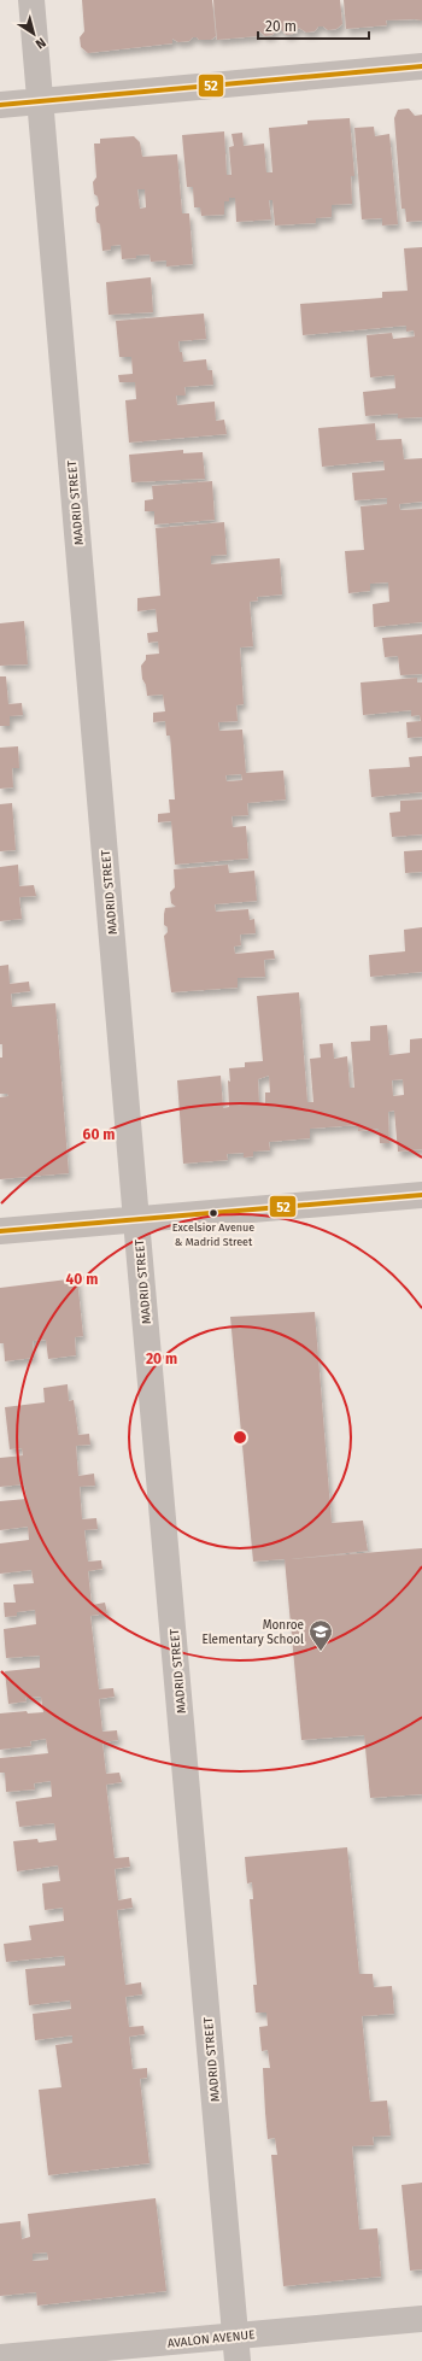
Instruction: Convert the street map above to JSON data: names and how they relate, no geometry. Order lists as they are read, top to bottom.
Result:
{
  "streets": {
    "street": ["MADRID STREET", "AVALON AVENUE"]
  },
  "crossings": [
    ["MADRID STREET", "AVALON AVENUE"]
  ],
  "places": {
    "other": ["Excelsior Avenue & Madrid Street"],
    "school or university": ["Monroe Elementary School"]
  },
  "lines": ["transit line 52"],
  "scale_bar": "20 m",
  "north": "bottom right",
  "rings": ["60 m", "40 m", "20 m"]
}
